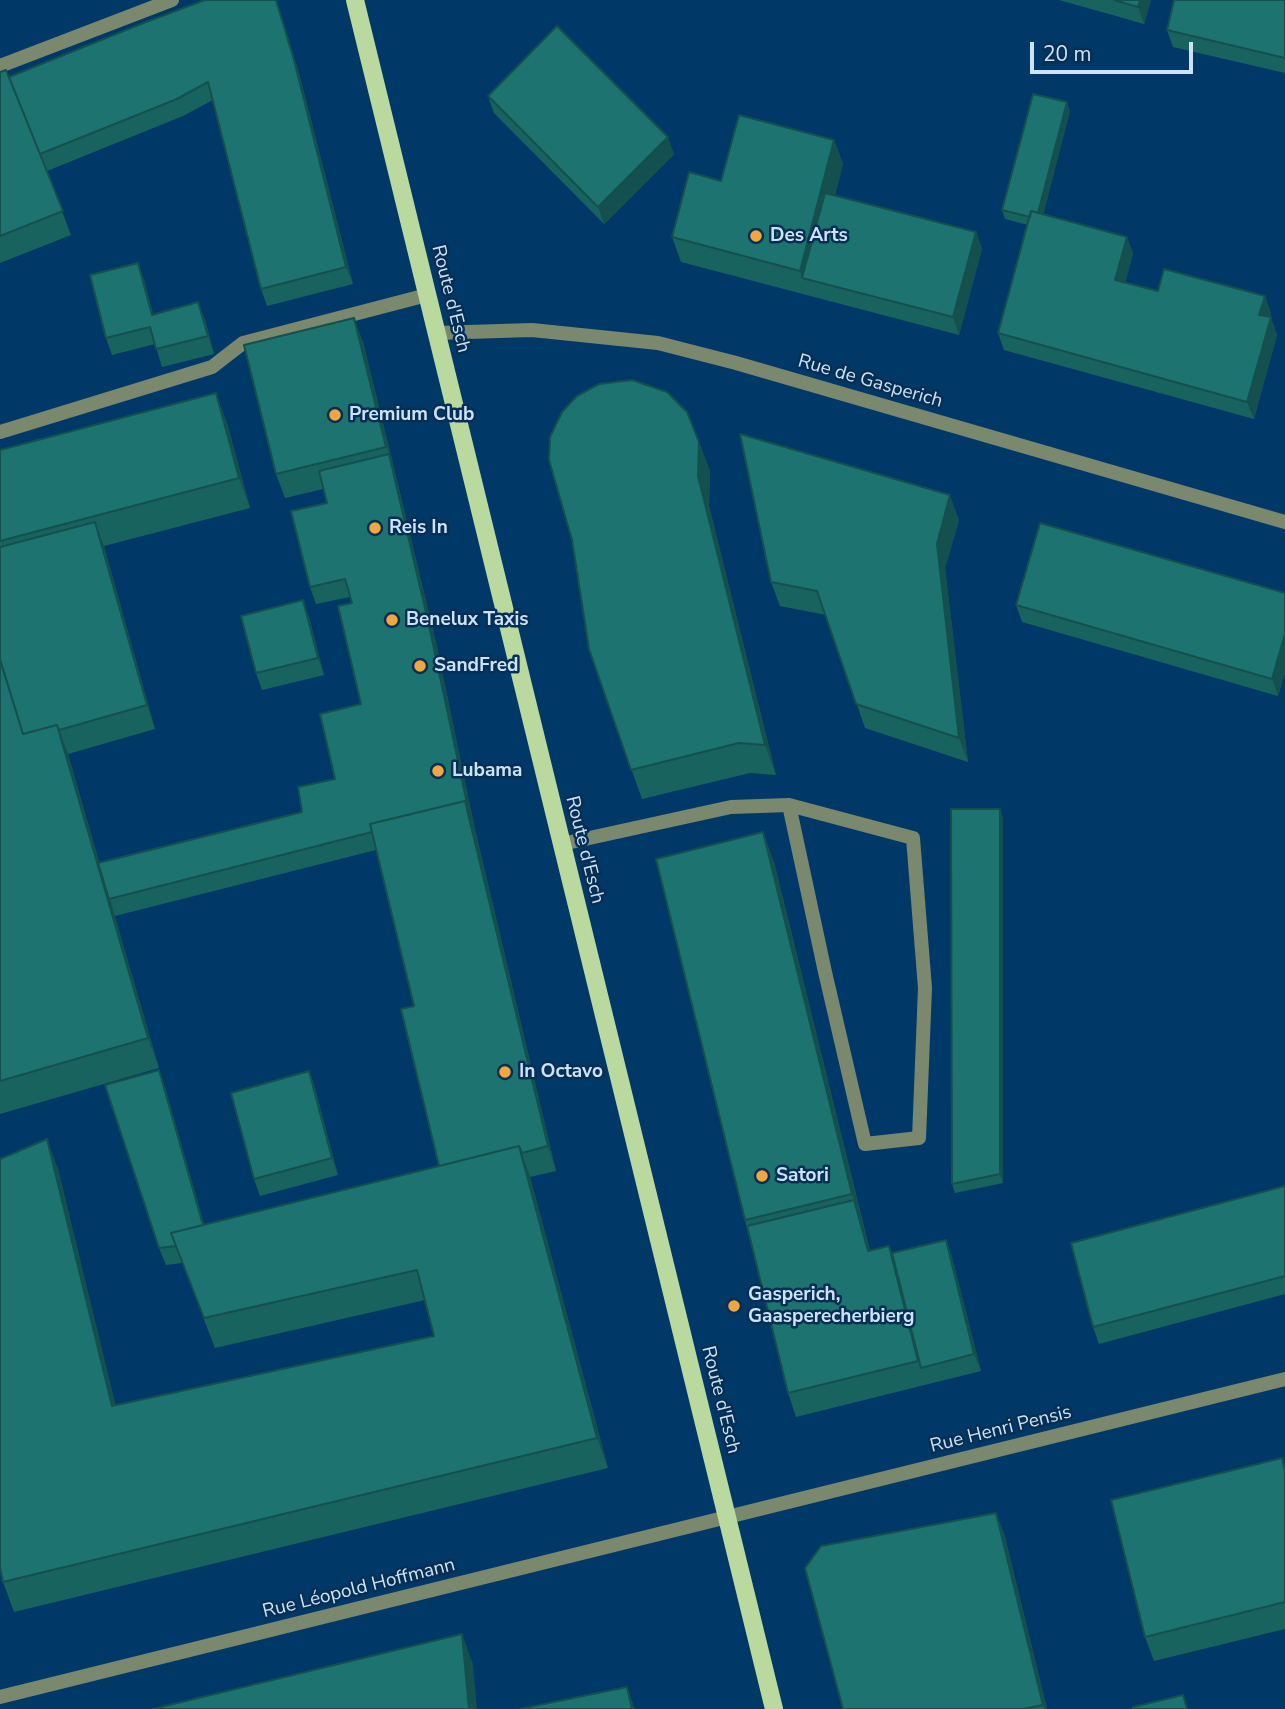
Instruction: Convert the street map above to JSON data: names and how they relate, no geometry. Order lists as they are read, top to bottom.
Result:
{
  "streets": {
    "main road": ["Route d'Esch"],
    "street": ["Rue de Gasperich", "Rue Henri Pensis", "Rue Léopold Hoffmann"]
  },
  "crossings": [
    ["Route d'Esch", "Rue de Gasperich"],
    ["Route d'Esch", "Rue Henri Pensis"],
    ["Route d'Esch", "Rue Léopold Hoffmann"],
    ["Rue Henri Pensis", "Rue Léopold Hoffmann"]
  ],
  "places": [
    "Des Arts",
    "Premium Club",
    "Reis In",
    "Benelux Taxis",
    "SandFred",
    "Lubama",
    "In Octavo",
    "Satori",
    "Gasperich, Gaasperecherbierg"
  ],
  "scale_bar": "20 m"
}
